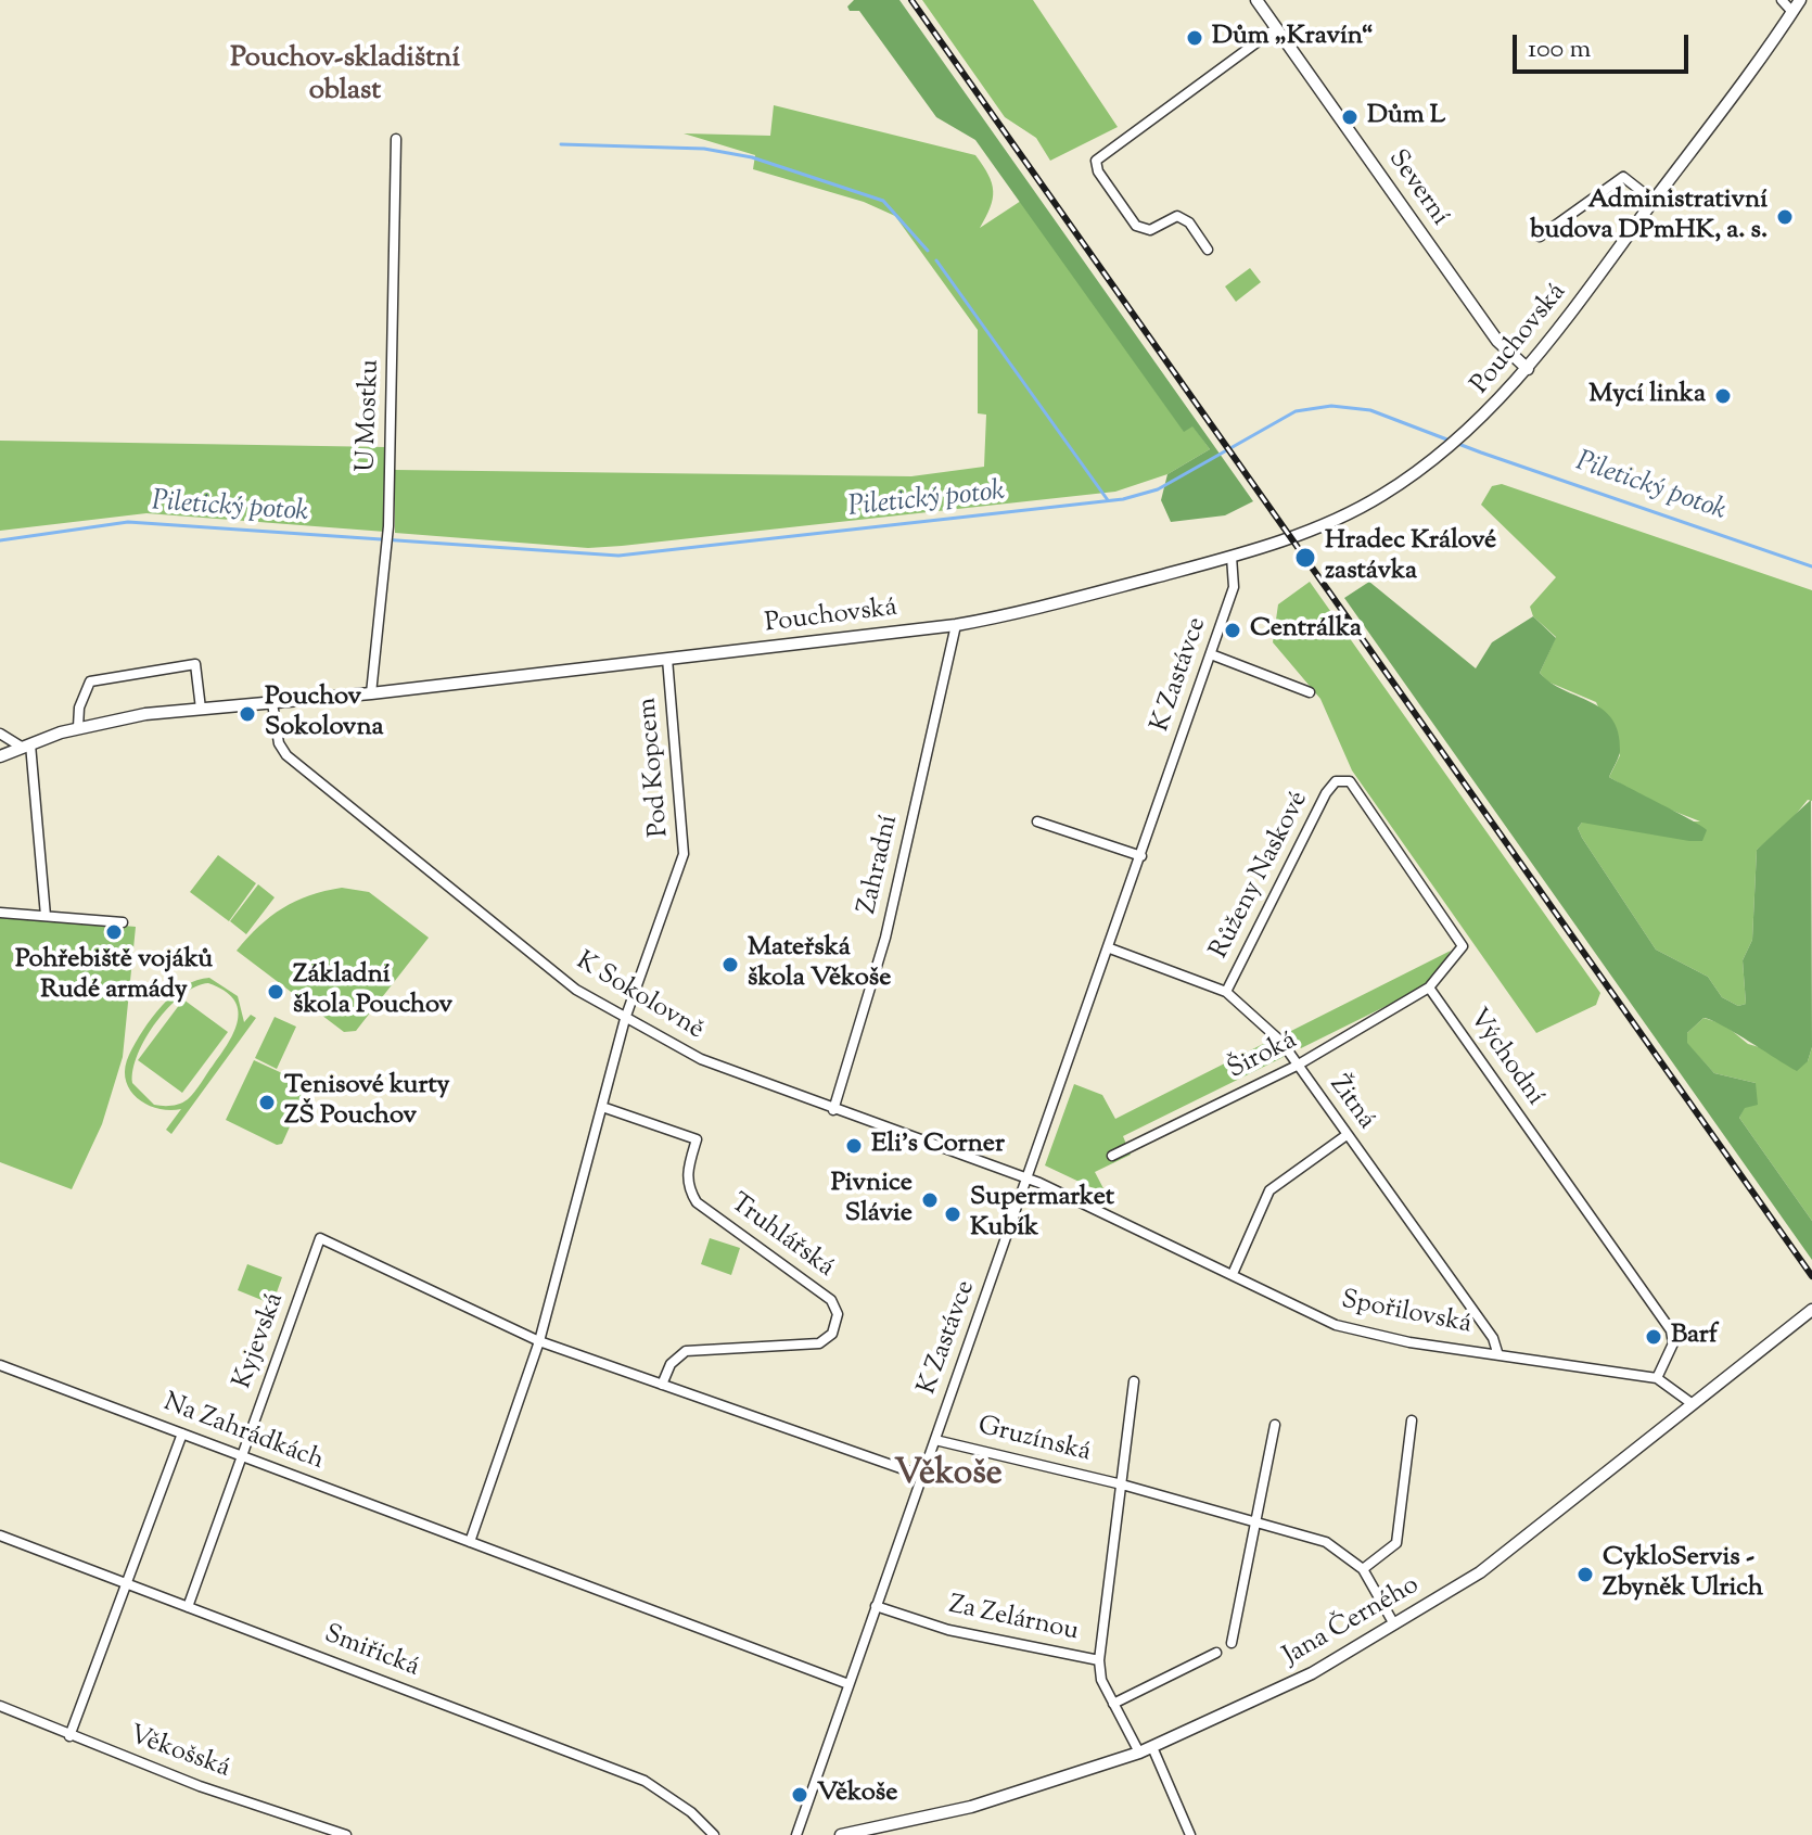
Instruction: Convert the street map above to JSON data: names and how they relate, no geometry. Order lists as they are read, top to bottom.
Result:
{
  "streets": {
    "street": [
      "Severní",
      "Pouchovská",
      "U Mostku",
      "K Zastávce",
      "Pod Kopcem",
      "Zahradní",
      "Růženy Naskové",
      "K Sokolovně",
      "Široká",
      "Východní",
      "Žitná",
      "Truhlářská",
      "Spořilovská",
      "Kyjevská",
      "Na Zahrádkách",
      "Gruzínská",
      "Za Zelárnou",
      "Jana Černého",
      "Smiřická",
      "Věkošská"
    ]
  },
  "crossings": [
    ["Severní", "Pouchovská"],
    ["Pouchovská", "U Mostku"],
    ["Pouchovská", "K Zastávce"],
    ["Pouchovská", "Pod Kopcem"],
    ["Pouchovská", "Zahradní"],
    ["Pouchovská", "K Sokolovně"],
    ["K Zastávce", "K Sokolovně"],
    ["K Zastávce", "Žitná"],
    ["K Zastávce", "Spořilovská"],
    ["K Zastávce", "Na Zahrádkách"],
    ["K Zastávce", "Gruzínská"],
    ["K Zastávce", "Za Zelárnou"],
    ["Pod Kopcem", "K Sokolovně"],
    ["Zahradní", "K Sokolovně"],
    ["Růženy Naskové", "Široká"],
    ["Růženy Naskové", "Východní"],
    ["Růženy Naskové", "Žitná"],
    ["K Sokolovně", "Spořilovská"],
    ["Široká", "Východní"],
    ["Široká", "Žitná"],
    ["Východní", "Spořilovská"],
    ["Žitná", "Spořilovská"],
    ["Spořilovská", "Jana Černého"],
    ["Kyjevská", "Na Zahrádkách"],
    ["Kyjevská", "Smiřická"],
    ["Gruzínská", "Za Zelárnou"],
    ["Gruzínská", "Jana Černého"],
    ["Za Zelárnou", "Jana Černého"]
  ],
  "districts": ["Pouchov-skladištní oblast", "Věkoše"],
  "water": ["Piletický potok"],
  "places": [
    "Dům „Kravín“",
    "Dům L",
    "Administrativní budova DPmHK, a. s.",
    "Mycí linka",
    "Hradec Králové zastávka",
    "Centrálka",
    "Pouchov Sokolovna",
    "Pohřebiště vojáků Rudé armády",
    "Mateřská škola Věkoše",
    "Základní škola Pouchov",
    "Tenisové kurty ZŠ Pouchov",
    "Eli's Corner",
    "Pivnice Slávie",
    "Supermarket Kubík",
    "Barf",
    "CykloServis - Zbyněk Ulrich",
    "Věkoše"
  ],
  "scale_bar": "100 m"
}
